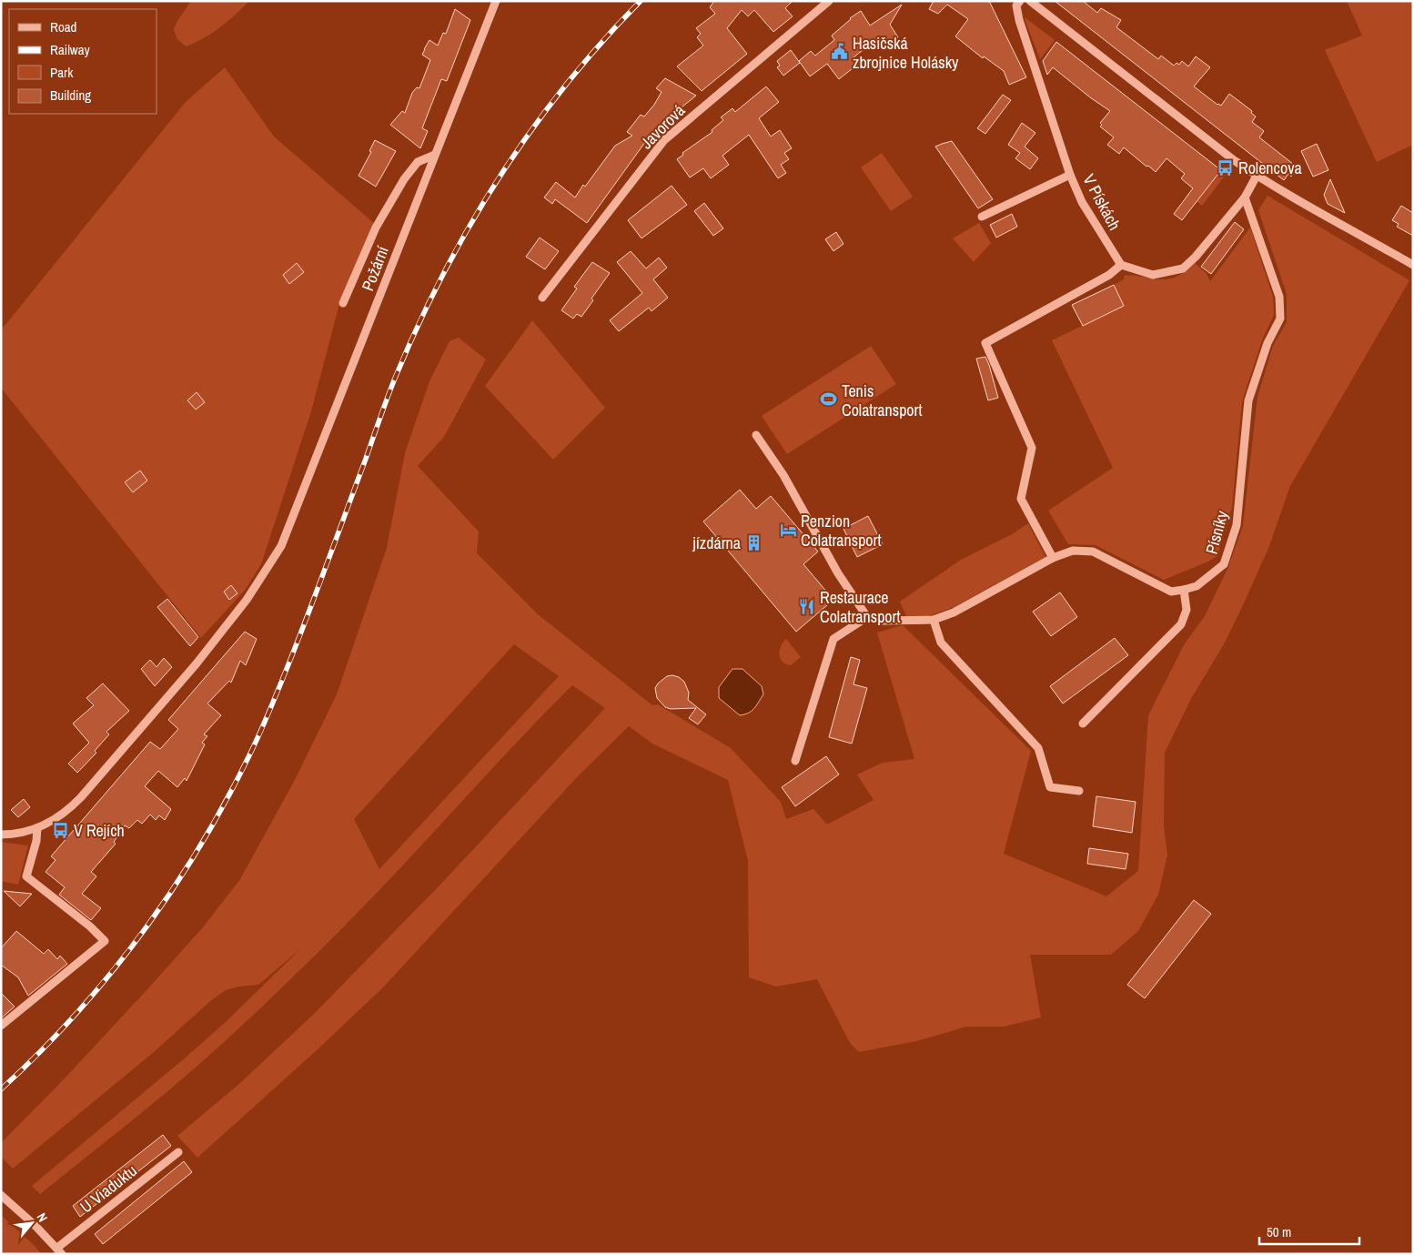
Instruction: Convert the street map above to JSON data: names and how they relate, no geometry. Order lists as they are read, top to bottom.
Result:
{
  "streets": {
    "street": [
      "Javorová",
      "V Pískách",
      "Požární",
      "Písníky",
      "U Viaduktu"
    ]
  },
  "places": {
    "public building": ["Hasičská zbrojnice Holásky"],
    "bus stop": ["Rolencova", "V Rejích"],
    "sports": ["Tenis Colatransport"],
    "hotel": ["Penzion Colatransport"],
    "building": ["jízdárna"],
    "restaurant": ["Restaurace Colatransport"]
  },
  "legend": [
    "Road",
    "Railway",
    "Park",
    "Building"
  ],
  "scale_bar": "50 m",
  "north": "top right"
}
